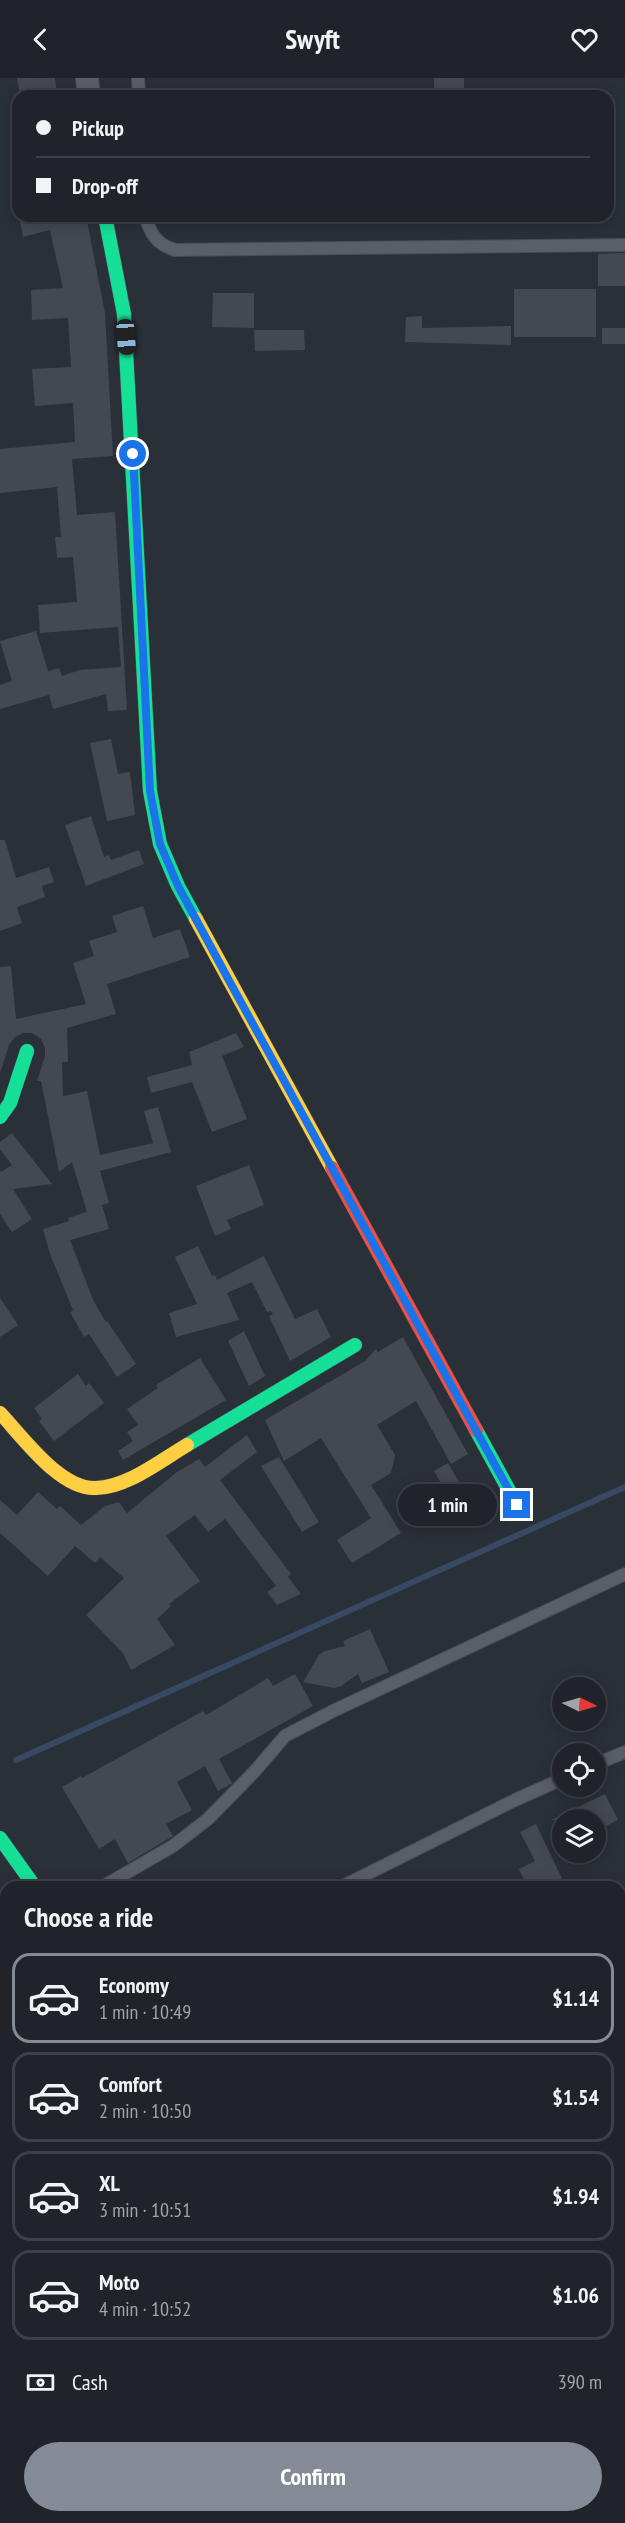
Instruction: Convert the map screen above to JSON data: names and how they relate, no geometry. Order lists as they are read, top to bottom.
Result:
{
  "north": "right",
  "page": {
    "header": "Swyft",
    "banner": ["Pickup", "Drop-off"],
    "bubble": "1 min",
    "heading": "Choose a ride",
    "list": [
      {
        "name": "Economy",
        "note": "1 min · 10:49",
        "value": "$1.14"
      },
      {
        "name": "Comfort",
        "note": "2 min · 10:50",
        "value": "$1.54"
      },
      {
        "name": "XL",
        "note": "3 min · 10:51",
        "value": "$1.94"
      },
      {
        "name": "Moto",
        "note": "4 min · 10:52",
        "value": "$1.06"
      }
    ],
    "pay": ["Cash", "390 m"],
    "buttons": "Confirm"
  }
}
